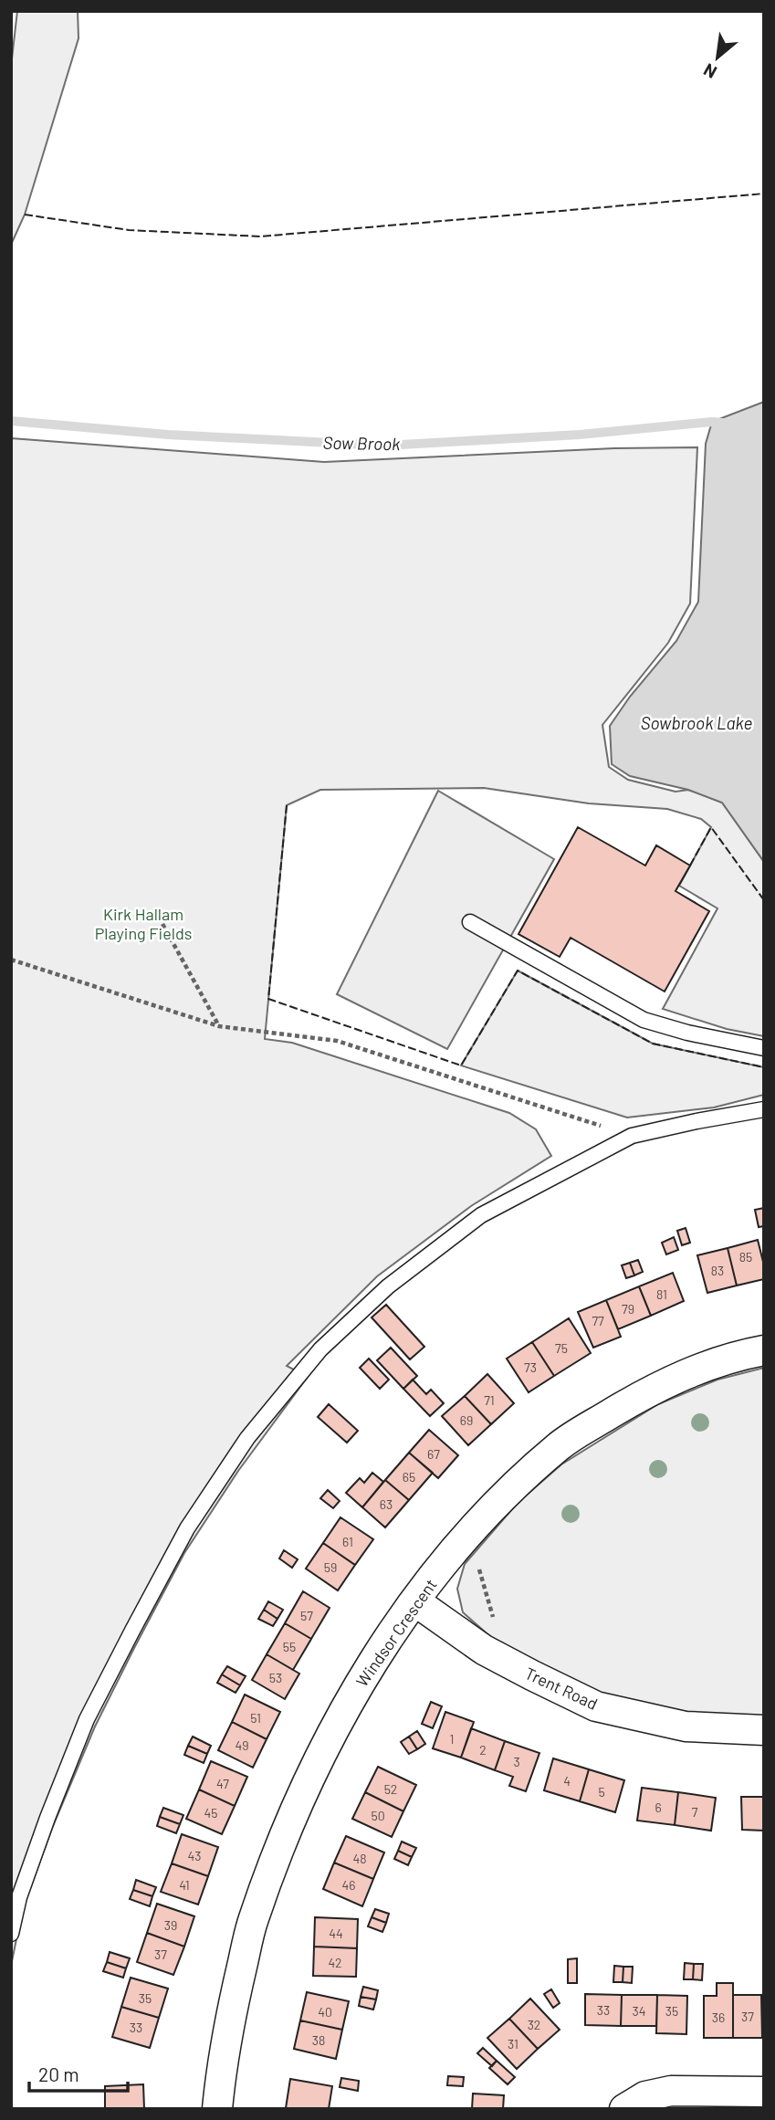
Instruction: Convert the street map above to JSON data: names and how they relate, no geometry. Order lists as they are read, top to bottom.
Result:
{
  "streets": {
    "street": ["Windsor Crescent", "Trent Road"]
  },
  "crossings": [
    ["Windsor Crescent", "Trent Road"]
  ],
  "water": ["Sow Brook", "Sowbrook Lake"],
  "parks": ["Kirk Hallam Playing Fields"],
  "house_numbers": [
    "85",
    "83",
    "81",
    "79",
    "77",
    "75",
    "73",
    "71",
    "69",
    "67",
    "65",
    "63",
    "61",
    "59",
    "57",
    "55",
    "53",
    "51",
    "1",
    "49",
    "2",
    "3",
    "4",
    "47",
    "52",
    "5",
    "6",
    "7",
    "45",
    "50",
    "43",
    "48",
    "41",
    "46",
    "39",
    "44",
    "37",
    "42",
    "35",
    "33",
    "34",
    "35",
    "40",
    "37",
    "36",
    "32",
    "33",
    "38",
    "31"
  ],
  "scale_bar": "20 m",
  "north": "bottom left"
}
